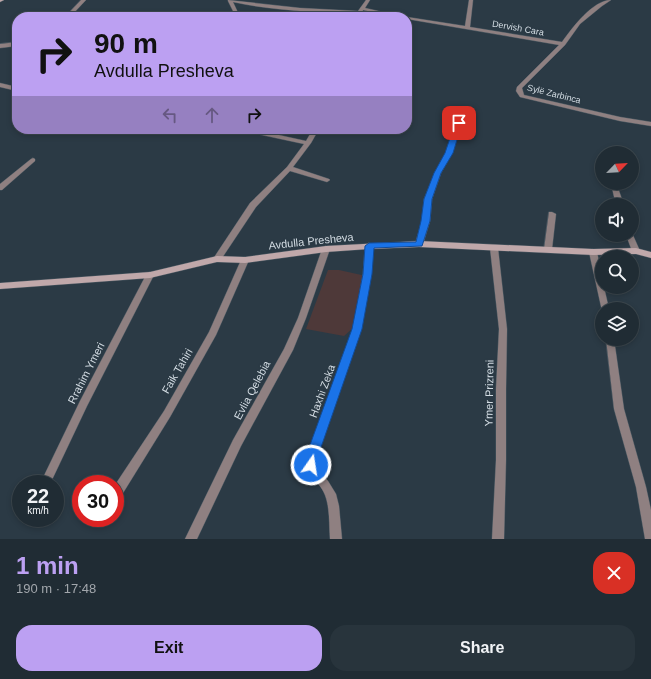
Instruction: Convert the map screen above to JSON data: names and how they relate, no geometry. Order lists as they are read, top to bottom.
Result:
{
  "streets": {
    "street": [
      "Dervish Cara",
      "Sylë Zarbinca",
      "Avdulla Presheva",
      "Faik Tahiri",
      "Rrahim Ymeri",
      "Evlia Qelebia",
      "Haxhi Zeka",
      "Ymer Prizreni"
    ]
  },
  "crossings": [
    ["Dervish Cara", "Sylë Zarbinca"],
    ["Avdulla Presheva", "Faik Tahiri"],
    ["Avdulla Presheva", "Rrahim Ymeri"],
    ["Avdulla Presheva", "Evlia Qelebia"],
    ["Avdulla Presheva", "Haxhi Zeka"],
    ["Avdulla Presheva", "Ymer Prizreni"]
  ],
  "north": "top right",
  "page": {
    "turn": ["90 m", "Avdulla Presheva"],
    "speed": "22 km/h",
    "limit": "30",
    "heading": ["1 min", "190 m · 17:48"],
    "buttons": ["Exit", "Share"]
  }
}
